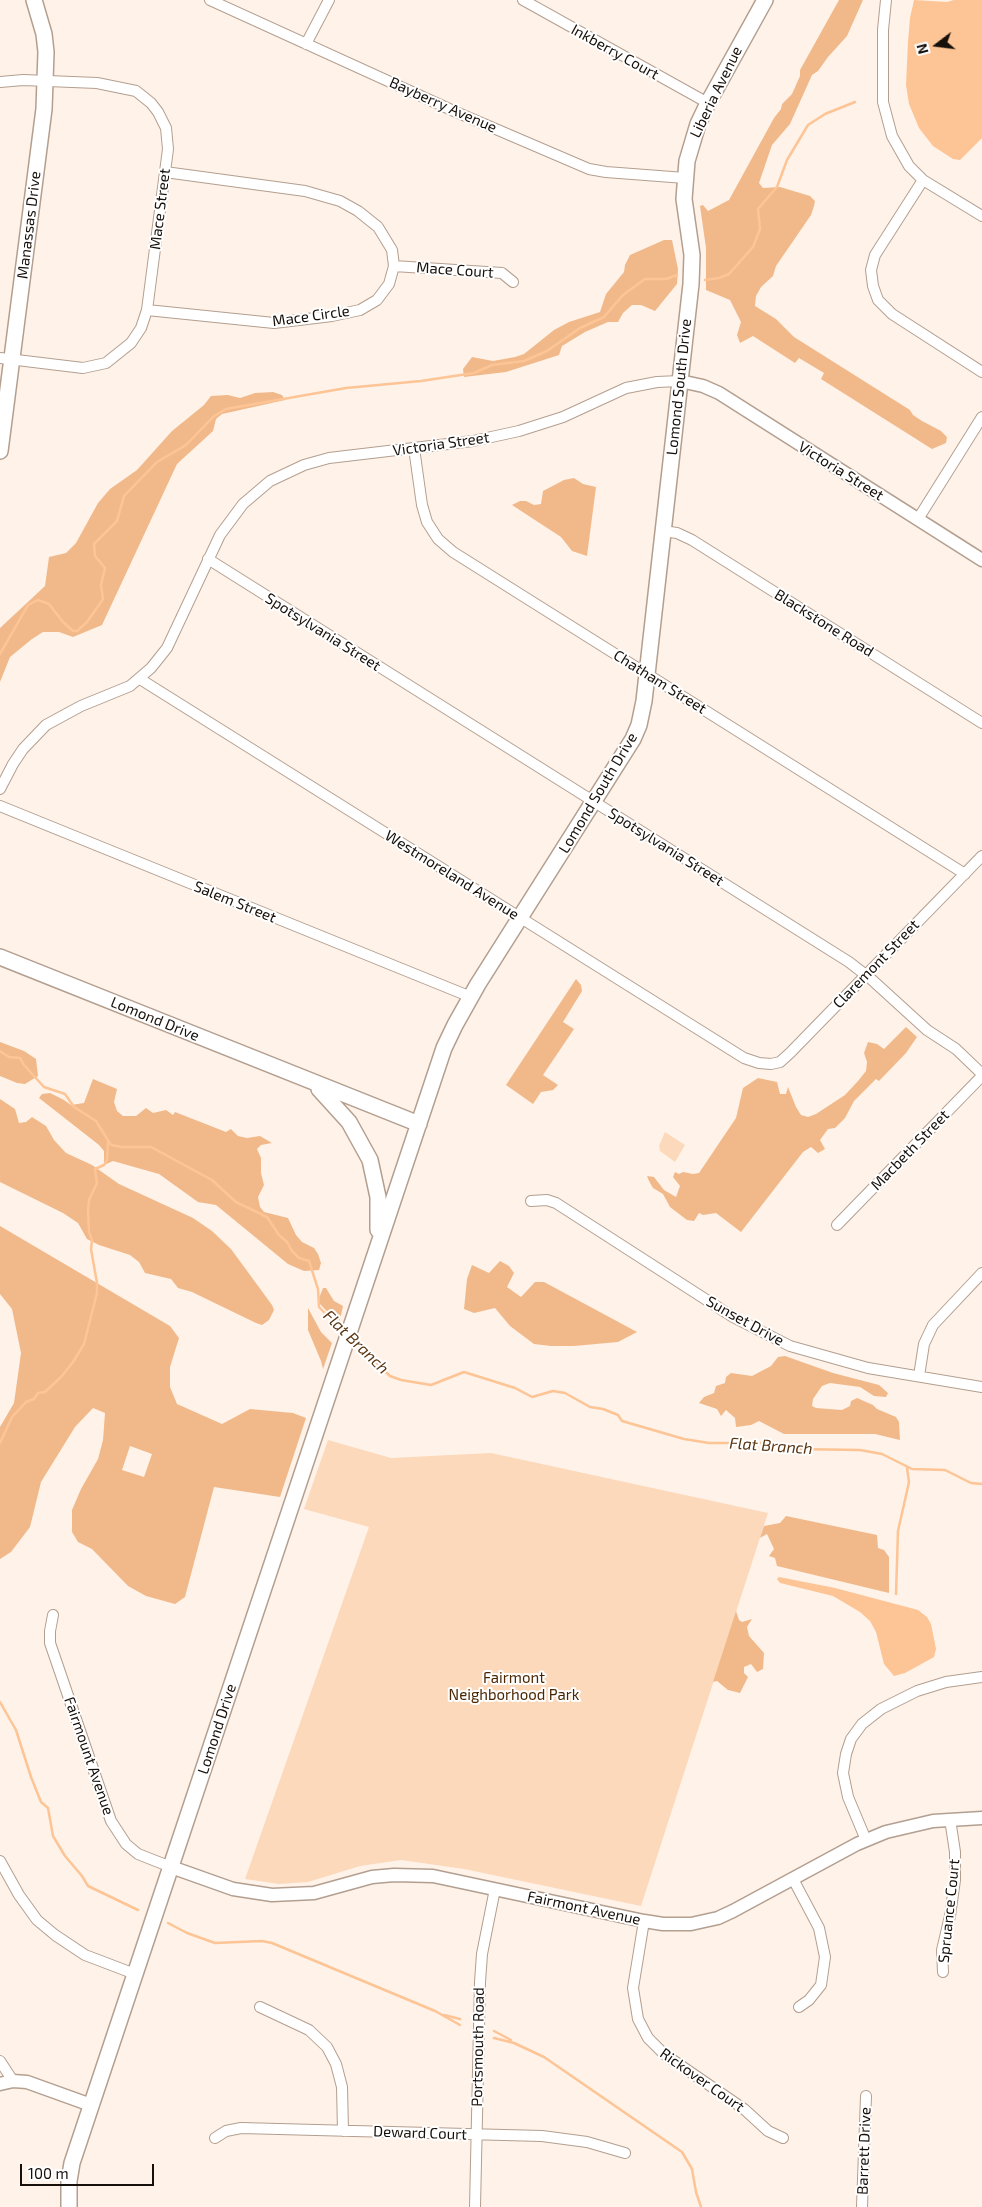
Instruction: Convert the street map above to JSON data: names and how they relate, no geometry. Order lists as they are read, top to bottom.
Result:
{
  "streets": {
    "main road": [
      "Liberia Avenue",
      "Manassas Drive",
      "Lomond South Drive",
      "Lomond Drive"
    ],
    "street": [
      "Inkberry Court",
      "Bayberry Avenue",
      "Mace Street",
      "Mace Court",
      "Mace Circle",
      "Victoria Street",
      "Blackstone Road",
      "Spotsylvania Street",
      "Chatham Street",
      "Westmoreland Avenue",
      "Salem Street",
      "Claremont Street",
      "Macbeth Street",
      "Sunset Drive",
      "Fairmount Avenue",
      "Fairmont Avenue",
      "Spruance Court",
      "Portsmouth Road",
      "Rickover Court",
      "Deward Court",
      "Barrett Drive"
    ]
  },
  "crossings": [
    ["Inkberry Court", "Liberia Avenue"],
    ["Liberia Avenue", "Bayberry Avenue"],
    ["Liberia Avenue", "Lomond South Drive"],
    ["Mace Street", "Manassas Drive"],
    ["Mace Street", "Mace Circle"],
    ["Mace Court", "Mace Circle"],
    ["Lomond South Drive", "Victoria Street"],
    ["Lomond South Drive", "Blackstone Road"],
    ["Lomond South Drive", "Spotsylvania Street"],
    ["Lomond South Drive", "Chatham Street"],
    ["Lomond South Drive", "Westmoreland Avenue"],
    ["Lomond South Drive", "Salem Street"],
    ["Lomond South Drive", "Lomond Drive"],
    ["Victoria Street", "Spotsylvania Street"],
    ["Victoria Street", "Chatham Street"],
    ["Victoria Street", "Westmoreland Avenue"],
    ["Spotsylvania Street", "Claremont Street"],
    ["Spotsylvania Street", "Macbeth Street"],
    ["Chatham Street", "Claremont Street"],
    ["Westmoreland Avenue", "Claremont Street"],
    ["Lomond Drive", "Fairmount Avenue"],
    ["Lomond Drive", "Fairmont Avenue"],
    ["Fairmount Avenue", "Fairmont Avenue"],
    ["Fairmont Avenue", "Spruance Court"],
    ["Fairmont Avenue", "Portsmouth Road"],
    ["Fairmont Avenue", "Rickover Court"],
    ["Portsmouth Road", "Deward Court"]
  ],
  "water": ["Flat Branch"],
  "parks": ["Fairmont Neighborhood Park"],
  "scale_bar": "100 m",
  "north": "left"
}
